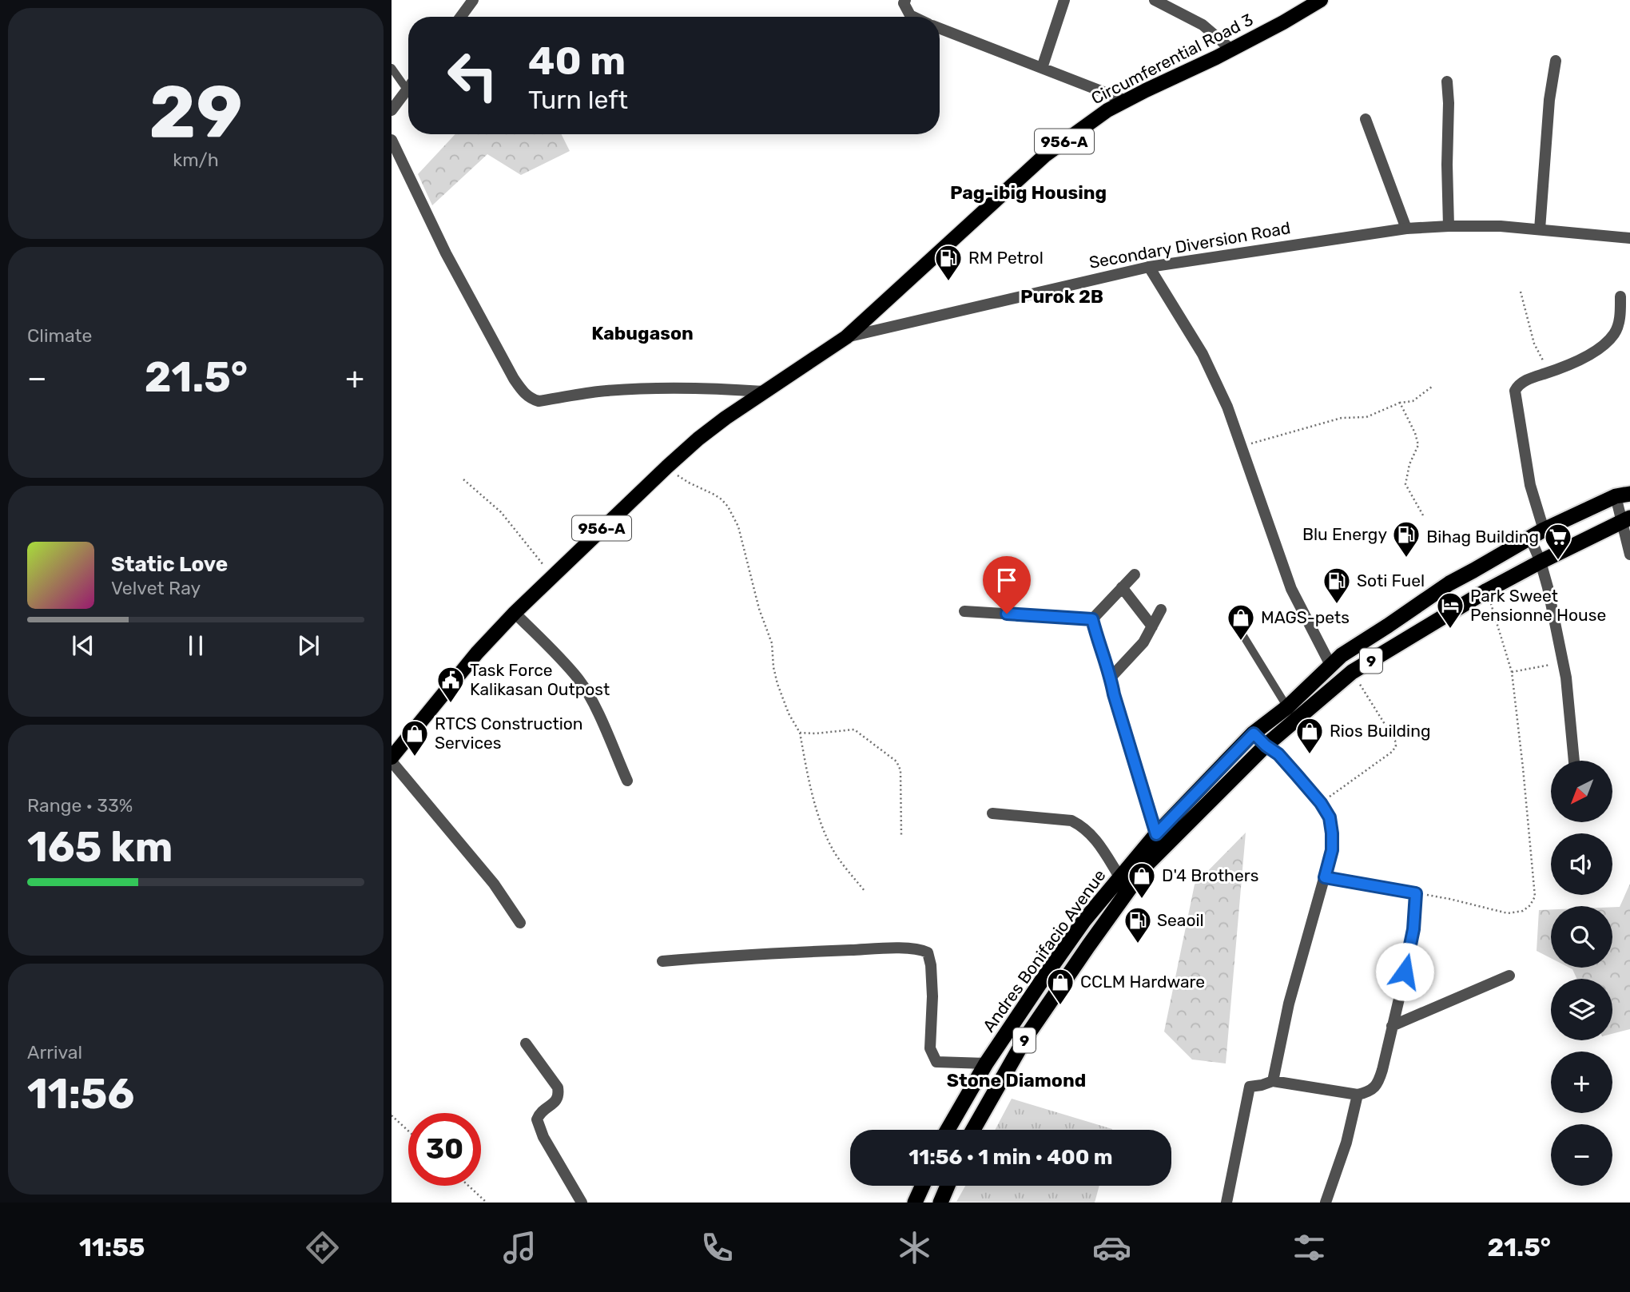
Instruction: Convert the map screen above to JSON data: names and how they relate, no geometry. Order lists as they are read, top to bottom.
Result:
{
  "streets": {
    "highway": ["9", "Andres Bonifacio Avenue"],
    "main road": ["Circumferential Road 3", "956-A", "Secondary Diversion Road"]
  },
  "crossings": [
    ["Circumferential Road 3", "Secondary Diversion Road"]
  ],
  "districts": [
    "Pag-ibig Housing",
    "Purok 2B",
    "Kabugason",
    "Stone Diamond"
  ],
  "places": {
    "fuel station": [
      "RM Petrol",
      "Blu Energy",
      "Soti Fuel",
      "Seaoil"
    ],
    "supermarket": ["Bihag Building"],
    "hotel": ["Park Sweet Pensionne House"],
    "shop": [
      "MAGS-pets",
      "Rios Building",
      "RTCS Construction Services",
      "D'4 Brothers",
      "CCLM Hardware"
    ],
    "public building": ["Task Force Kalikasan Outpost"]
  },
  "north": "bottom left",
  "page": {
    "tile": [
      ["29", "km/h"],
      "Climate",
      ["Range · 33%", "165 km"],
      ["Arrival", "11:56"]
    ],
    "turn": ["40 m", "Turn left"],
    "heat": ["−", "21.5°", "+"],
    "song": ["Static Love", "Velvet Ray"],
    "map_buttons": ["+", "−"],
    "limit": "30",
    "trip": "11:56 · 1 min · 400 m",
    "tabs": ["11:55", "21.5°"]
  }
}
